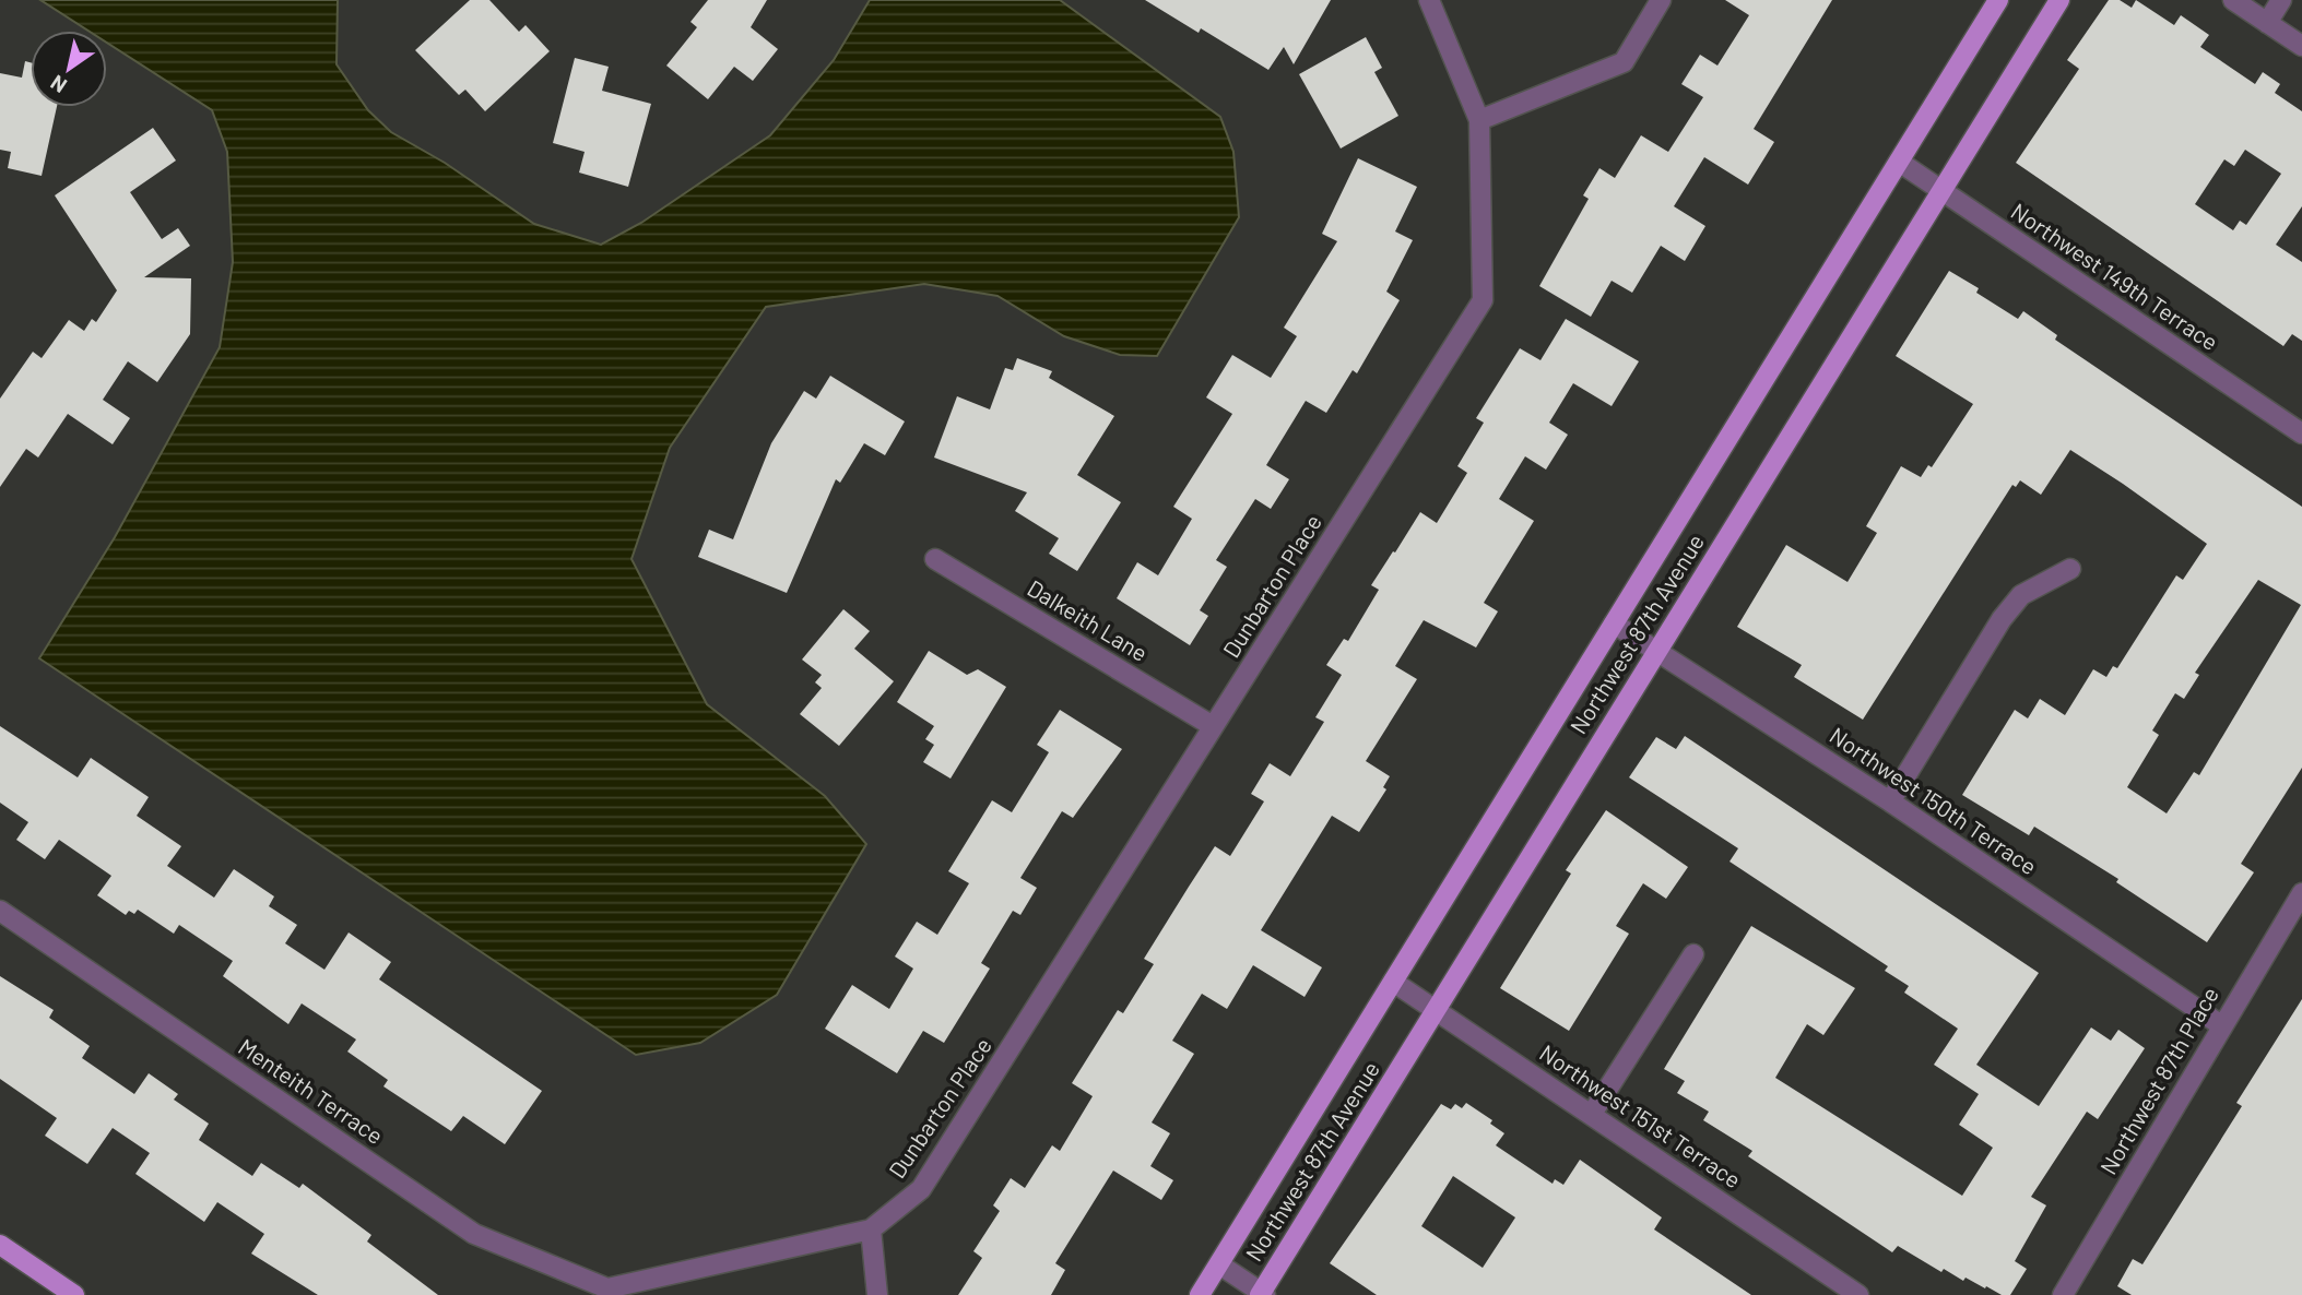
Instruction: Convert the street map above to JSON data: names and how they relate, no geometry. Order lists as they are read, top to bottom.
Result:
{
  "streets": {
    "main road": ["Northwest 87th Avenue"],
    "street": [
      "Northwest 149th Terrace",
      "Dunbarton Place",
      "Dalkeith Lane",
      "Northwest 150th Terrace",
      "Northwest 87th Place",
      "Menteith Terrace",
      "Northwest 151st Terrace"
    ]
  },
  "crossings": [
    ["Northwest 149th Terrace", "Northwest 87th Avenue"],
    ["Dunbarton Place", "Dalkeith Lane"],
    ["Dunbarton Place", "Menteith Terrace"],
    ["Northwest 87th Avenue", "Northwest 150th Terrace"],
    ["Northwest 87th Avenue", "Northwest 151st Terrace"],
    ["Northwest 150th Terrace", "Northwest 87th Place"]
  ],
  "north": "bottom left"
}
